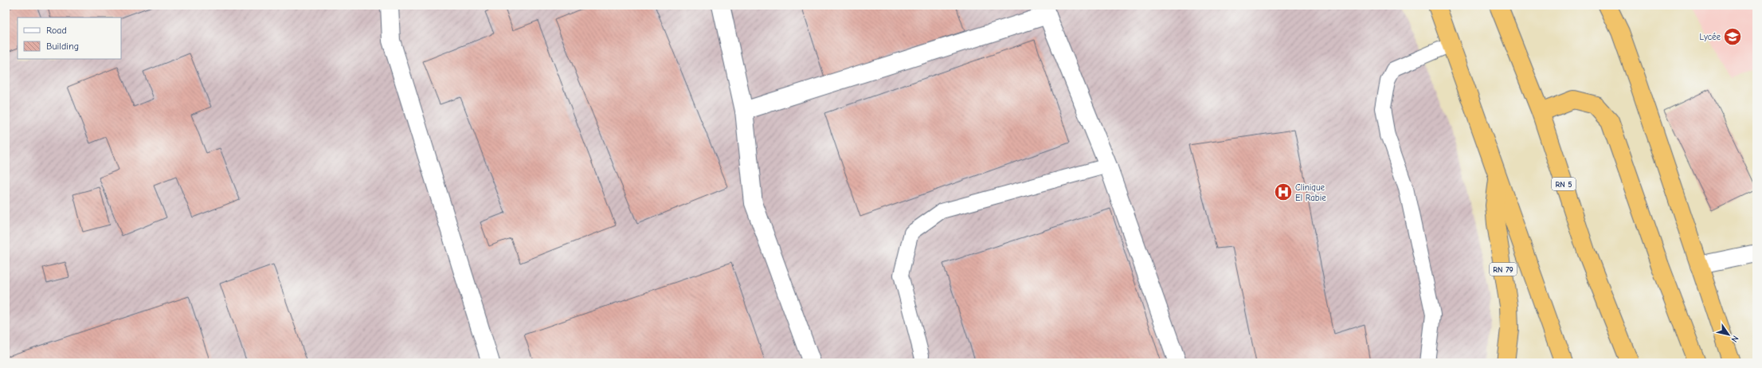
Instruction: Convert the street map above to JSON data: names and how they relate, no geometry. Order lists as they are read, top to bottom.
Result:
{
  "streets": {
    "highway": ["RN 5", "RN 79"]
  },
  "places": {
    "school or university": ["Lycée"],
    "hospital": ["Clinique El Rabie"]
  },
  "legend": ["Road", "Building"],
  "north": "bottom right"
}
